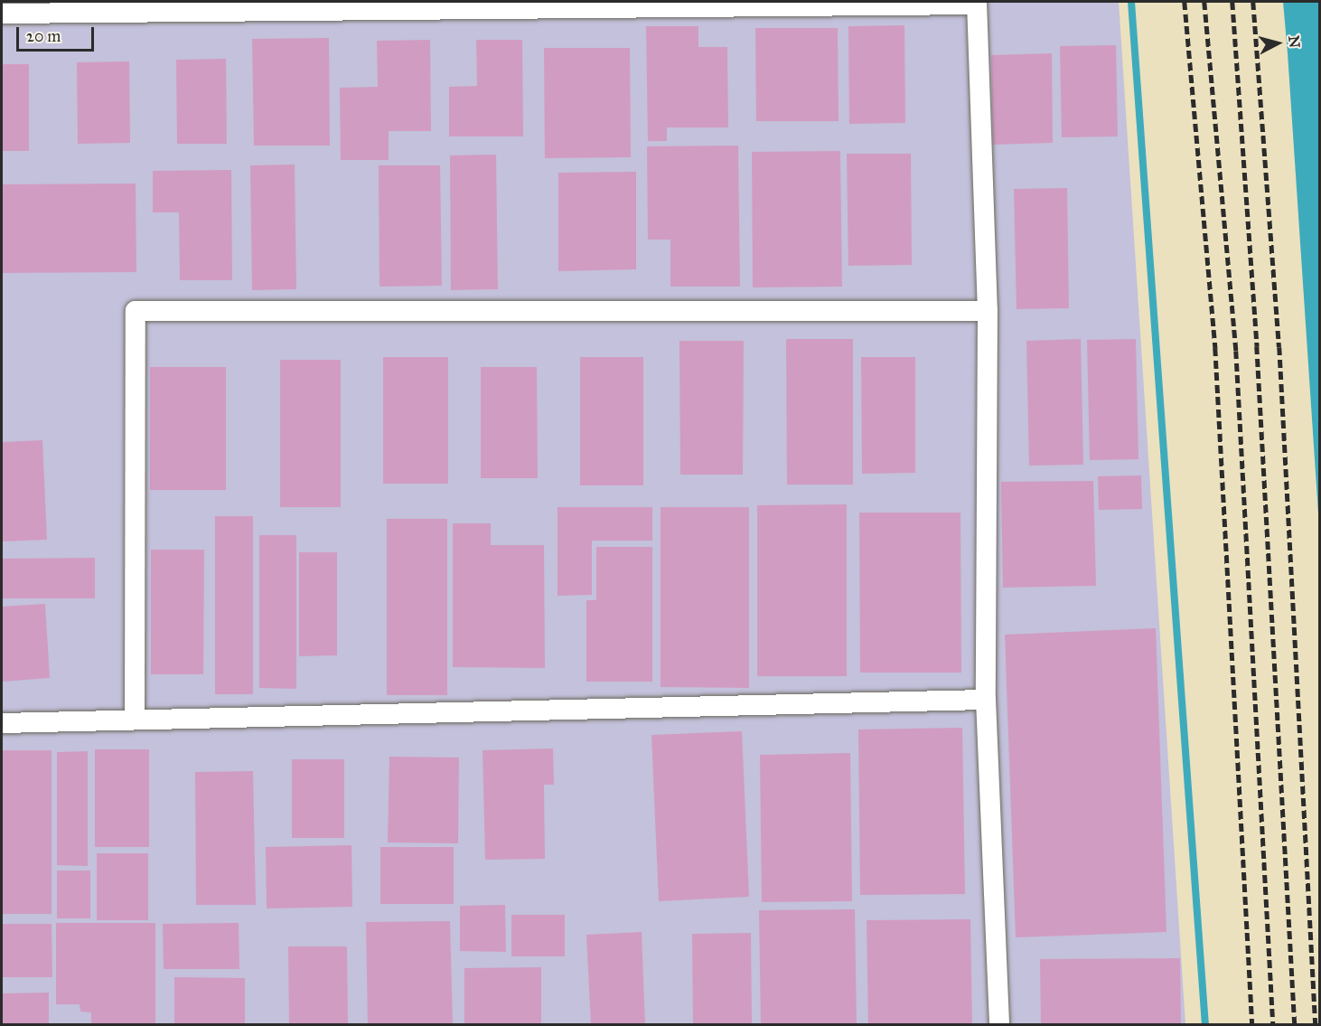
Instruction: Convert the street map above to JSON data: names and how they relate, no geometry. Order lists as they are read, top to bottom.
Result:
{
  "scale_bar": "20 m",
  "north": "right"
}
